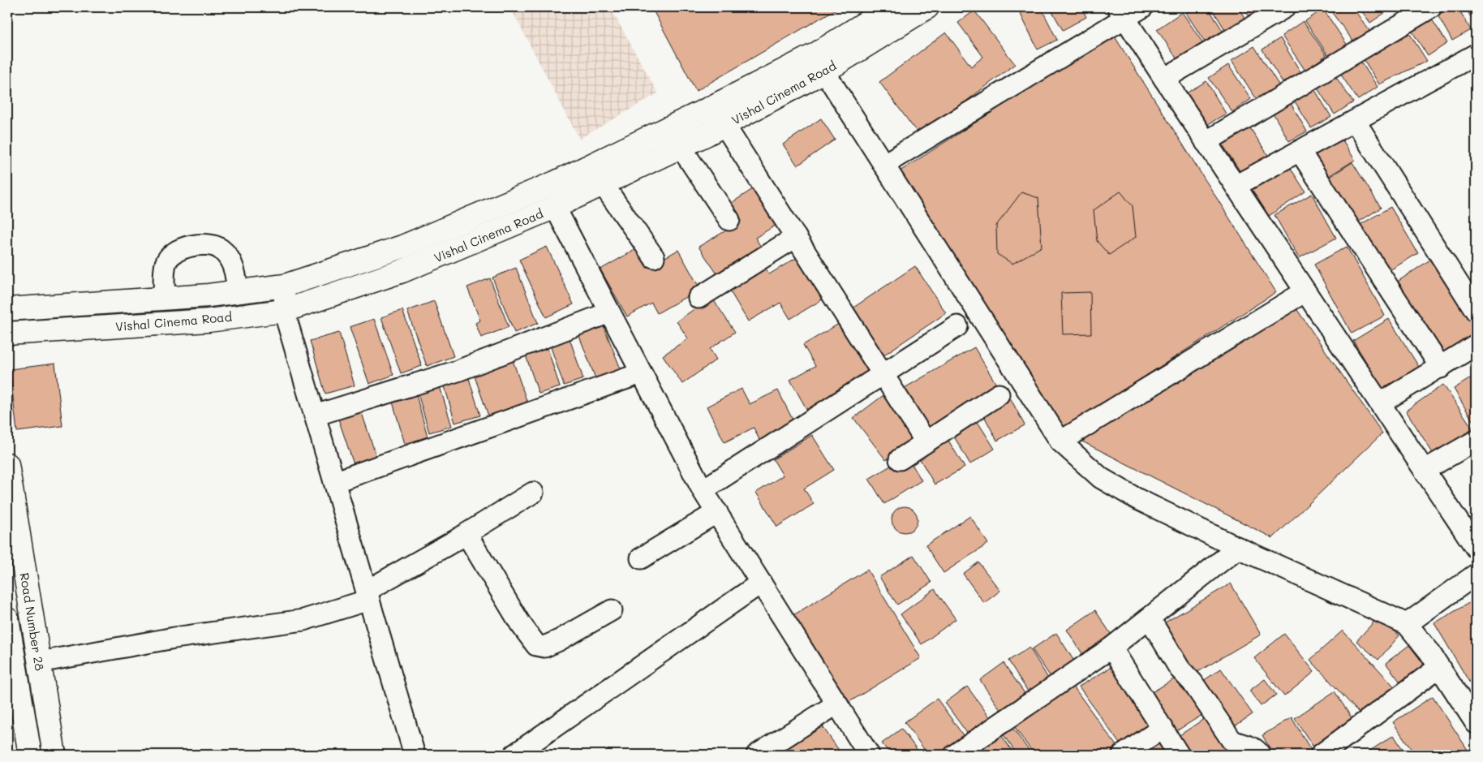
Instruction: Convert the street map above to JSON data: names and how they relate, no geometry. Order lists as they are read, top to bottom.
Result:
{
  "streets": {
    "street": ["Vishal Cinema Road", "Road Number 28"]
  }
}
